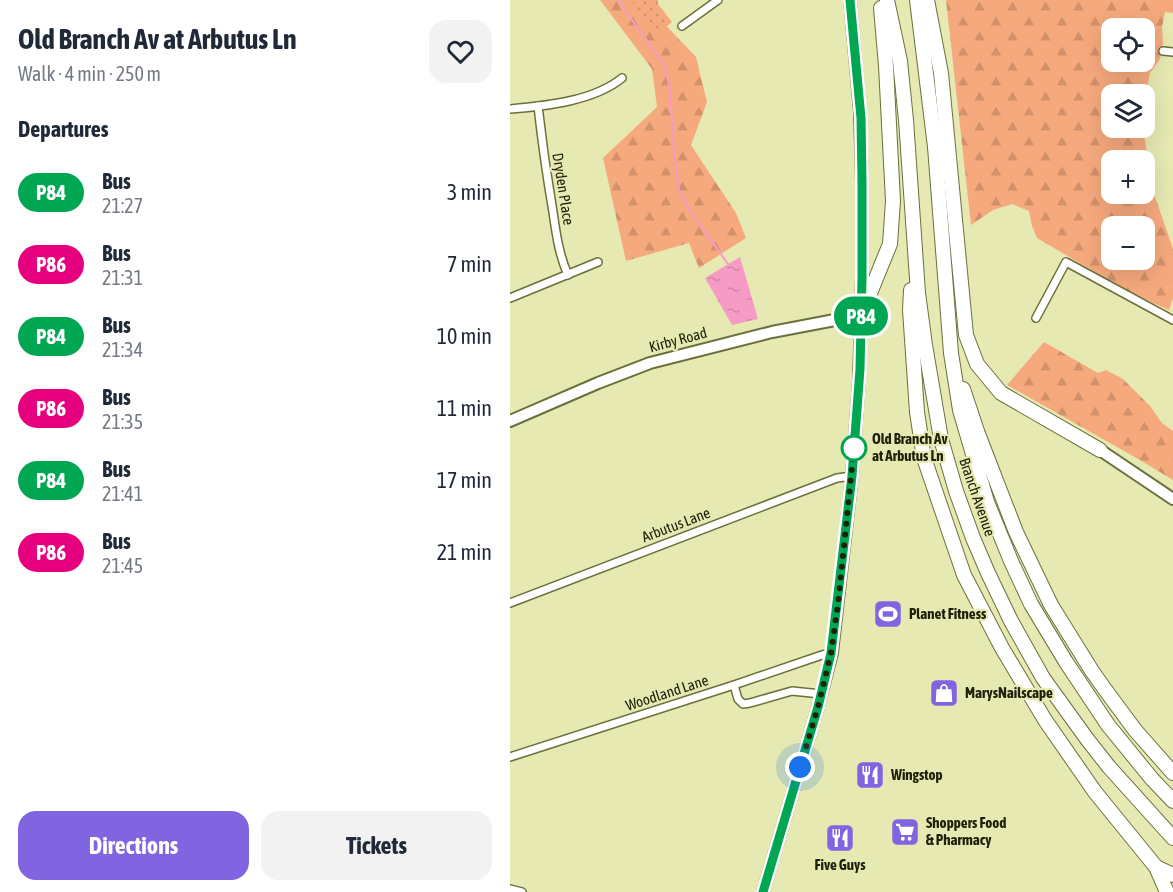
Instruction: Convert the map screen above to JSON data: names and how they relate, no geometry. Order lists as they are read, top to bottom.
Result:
{
  "streets": {
    "highway": ["Branch Avenue"],
    "main road": ["Kirby Road"],
    "street": ["Dryden Place", "Arbutus Lane", "Woodland Lane"]
  },
  "places": {
    "other": ["Old Branch Av at Arbutus Ln"],
    "sports": ["Planet Fitness"],
    "shop": ["MarysNailscape"],
    "restaurant": ["Wingstop", "Five Guys"],
    "supermarket": ["Shoppers Food & Pharmacy"]
  },
  "lines": ["bus line P84"],
  "page": {
    "heading": [
      ["Old Branch Av at Arbutus Ln", "Walk · 4 min · 250 m"],
      "Departures"
    ],
    "on_map": "P84",
    "map_buttons": ["+", "−"],
    "list": [
      {
        "mark": "P84",
        "name": "Bus",
        "note": "21:27",
        "value": "3 min"
      },
      {
        "mark": "P86",
        "name": "Bus",
        "note": "21:31",
        "value": "7 min"
      },
      {
        "mark": "P84",
        "name": "Bus",
        "note": "21:34",
        "value": "10 min"
      },
      {
        "mark": "P86",
        "name": "Bus",
        "note": "21:35",
        "value": "11 min"
      },
      {
        "mark": "P84",
        "name": "Bus",
        "note": "21:41",
        "value": "17 min"
      },
      {
        "mark": "P86",
        "name": "Bus",
        "note": "21:45",
        "value": "21 min"
      }
    ],
    "buttons": ["Directions", "Tickets"]
  }
}
